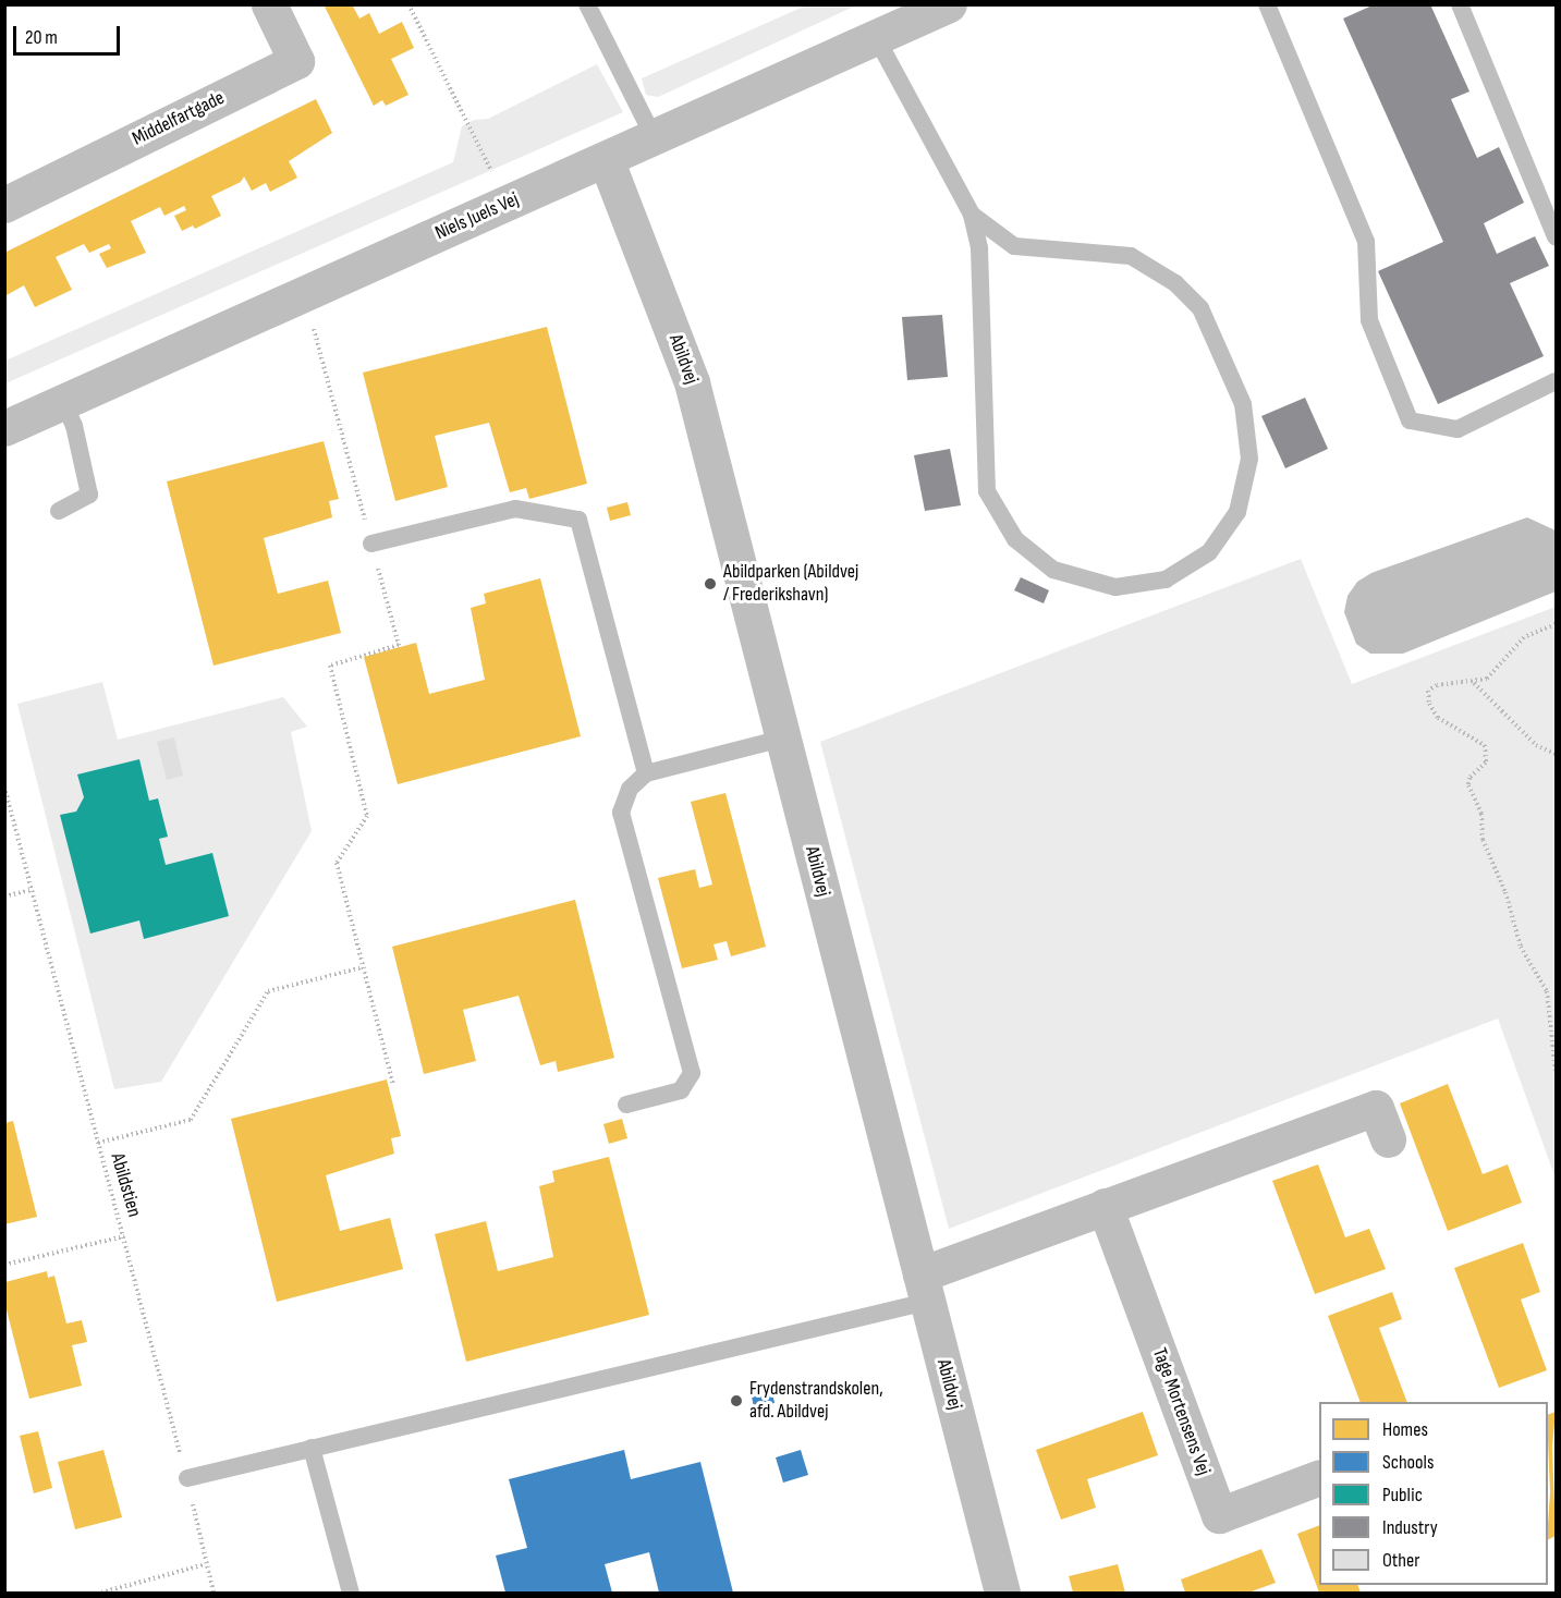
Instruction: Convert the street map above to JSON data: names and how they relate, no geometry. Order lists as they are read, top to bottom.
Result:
{
  "streets": {
    "street": [
      "Middelfartgade",
      "Niels Juels Vej",
      "Abildvej",
      "Tage Mortensens Vej"
    ],
    "path": ["Abildstien"]
  },
  "crossings": [
    ["Niels Juels Vej", "Abildvej"]
  ],
  "places": ["Abildparken (Abildvej / Frederikshavn)", "Frydenstrandskolen, afd. Abildvej"],
  "legend": [
    "Homes",
    "Schools",
    "Public",
    "Industry",
    "Other"
  ],
  "scale_bar": "20 m"
}
